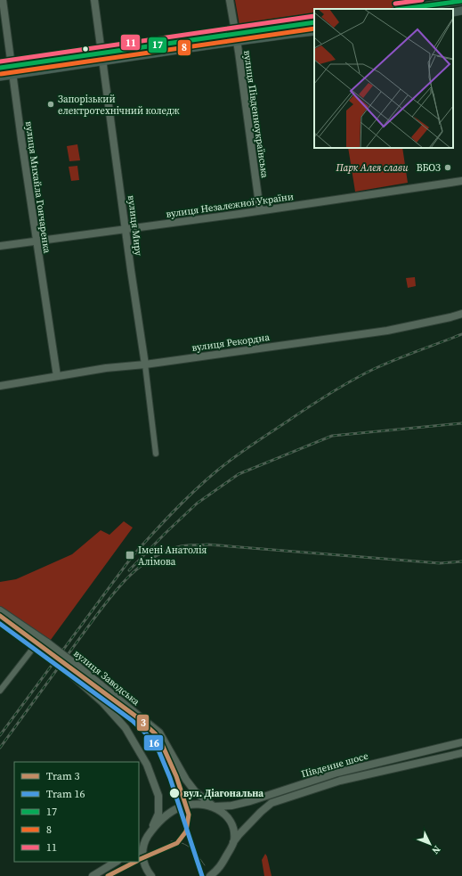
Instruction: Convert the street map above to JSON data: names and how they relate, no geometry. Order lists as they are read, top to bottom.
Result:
{
  "streets": {
    "street": [
      "вулиця Південноукраїнська",
      "вулиця Михайла Гончаренка",
      "вулиця Незалежної України",
      "вулиця Миру",
      "вулиця Рекордна",
      "вулиця Заводська",
      "Південне шосе"
    ]
  },
  "crossings": [
    ["вулиця Південноукраїнська", "вулиця Незалежної України"],
    ["вулиця Михайла Гончаренка", "вулиця Незалежної України"],
    ["вулиця Михайла Гончаренка", "вулиця Рекордна"],
    ["вулиця Незалежної України", "вулиця Миру"],
    ["вулиця Миру", "вулиця Рекордна"],
    ["вулиця Заводська", "Південне шосе"]
  ],
  "parks": ["Парк Алея слави"],
  "places": {
    "other": ["Запорізький електротехнічний коледж", "ВБОЗ", "вул. Діагональна"],
    "transit": ["Імені Анатолія Алімова"]
  },
  "lines": [
    "transit line 11",
    "transit line 17",
    "transit line 8",
    "tram line 3",
    "tram line 16"
  ],
  "legend": [
    "Tram 3",
    "Tram 16",
    "17",
    "8",
    "11"
  ],
  "north": "bottom right"
}
